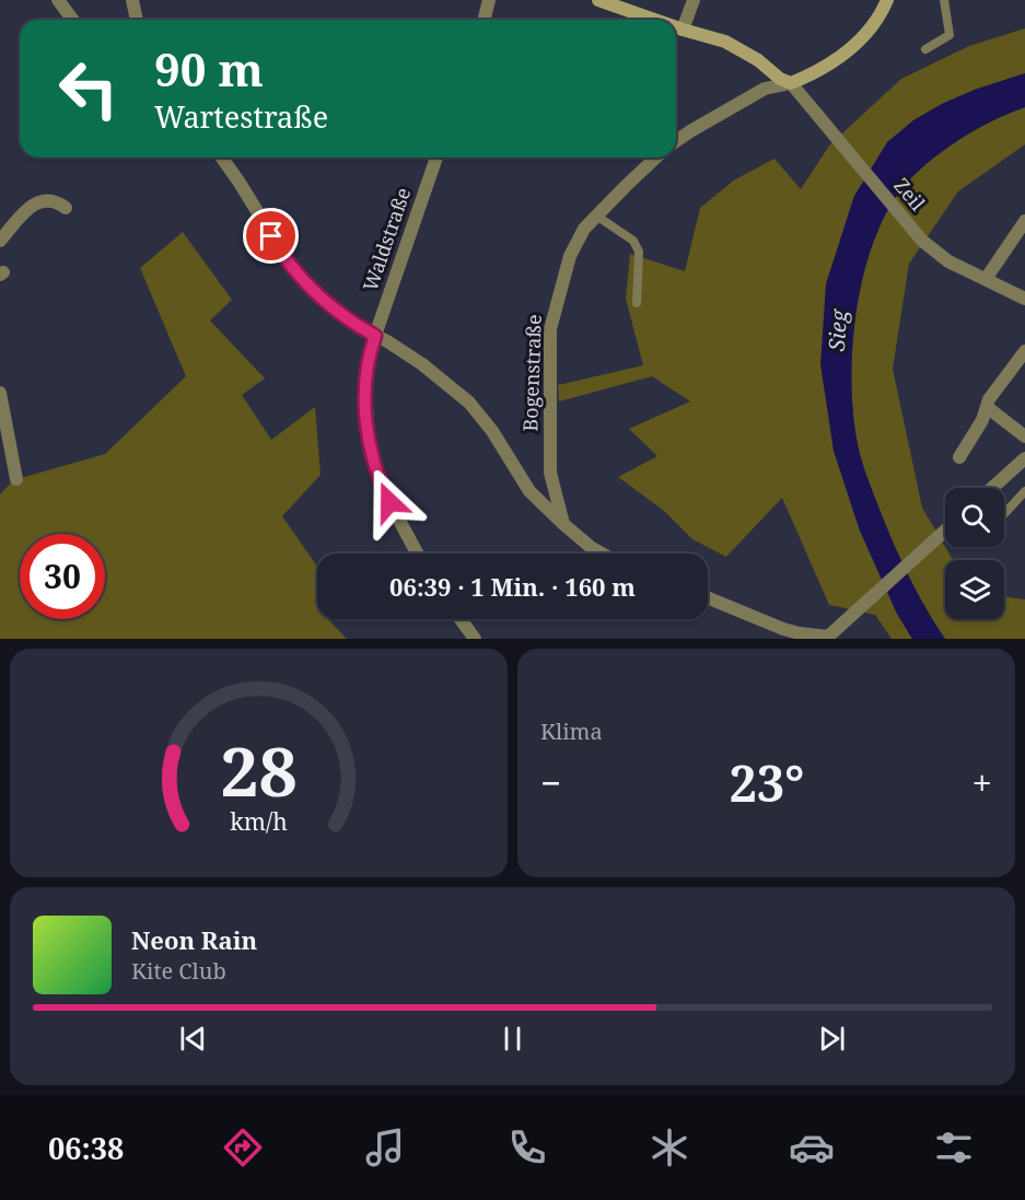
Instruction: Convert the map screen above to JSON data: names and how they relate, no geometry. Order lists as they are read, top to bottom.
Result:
{
  "streets": {
    "street": ["Zeil", "Waldstraße", "Bogenstraße"]
  },
  "water": ["Sieg"],
  "page": {
    "turn": ["90 m", "Wartestraße"],
    "limit": "30",
    "trip": "06:39 · 1 Min. · 160 m",
    "tile": "Klima",
    "heat": ["−", "23°", "+"],
    "song": ["Neon Rain", "Kite Club"],
    "tabs": "06:38",
    "gauge": ["28", "km/h"]
  }
}
